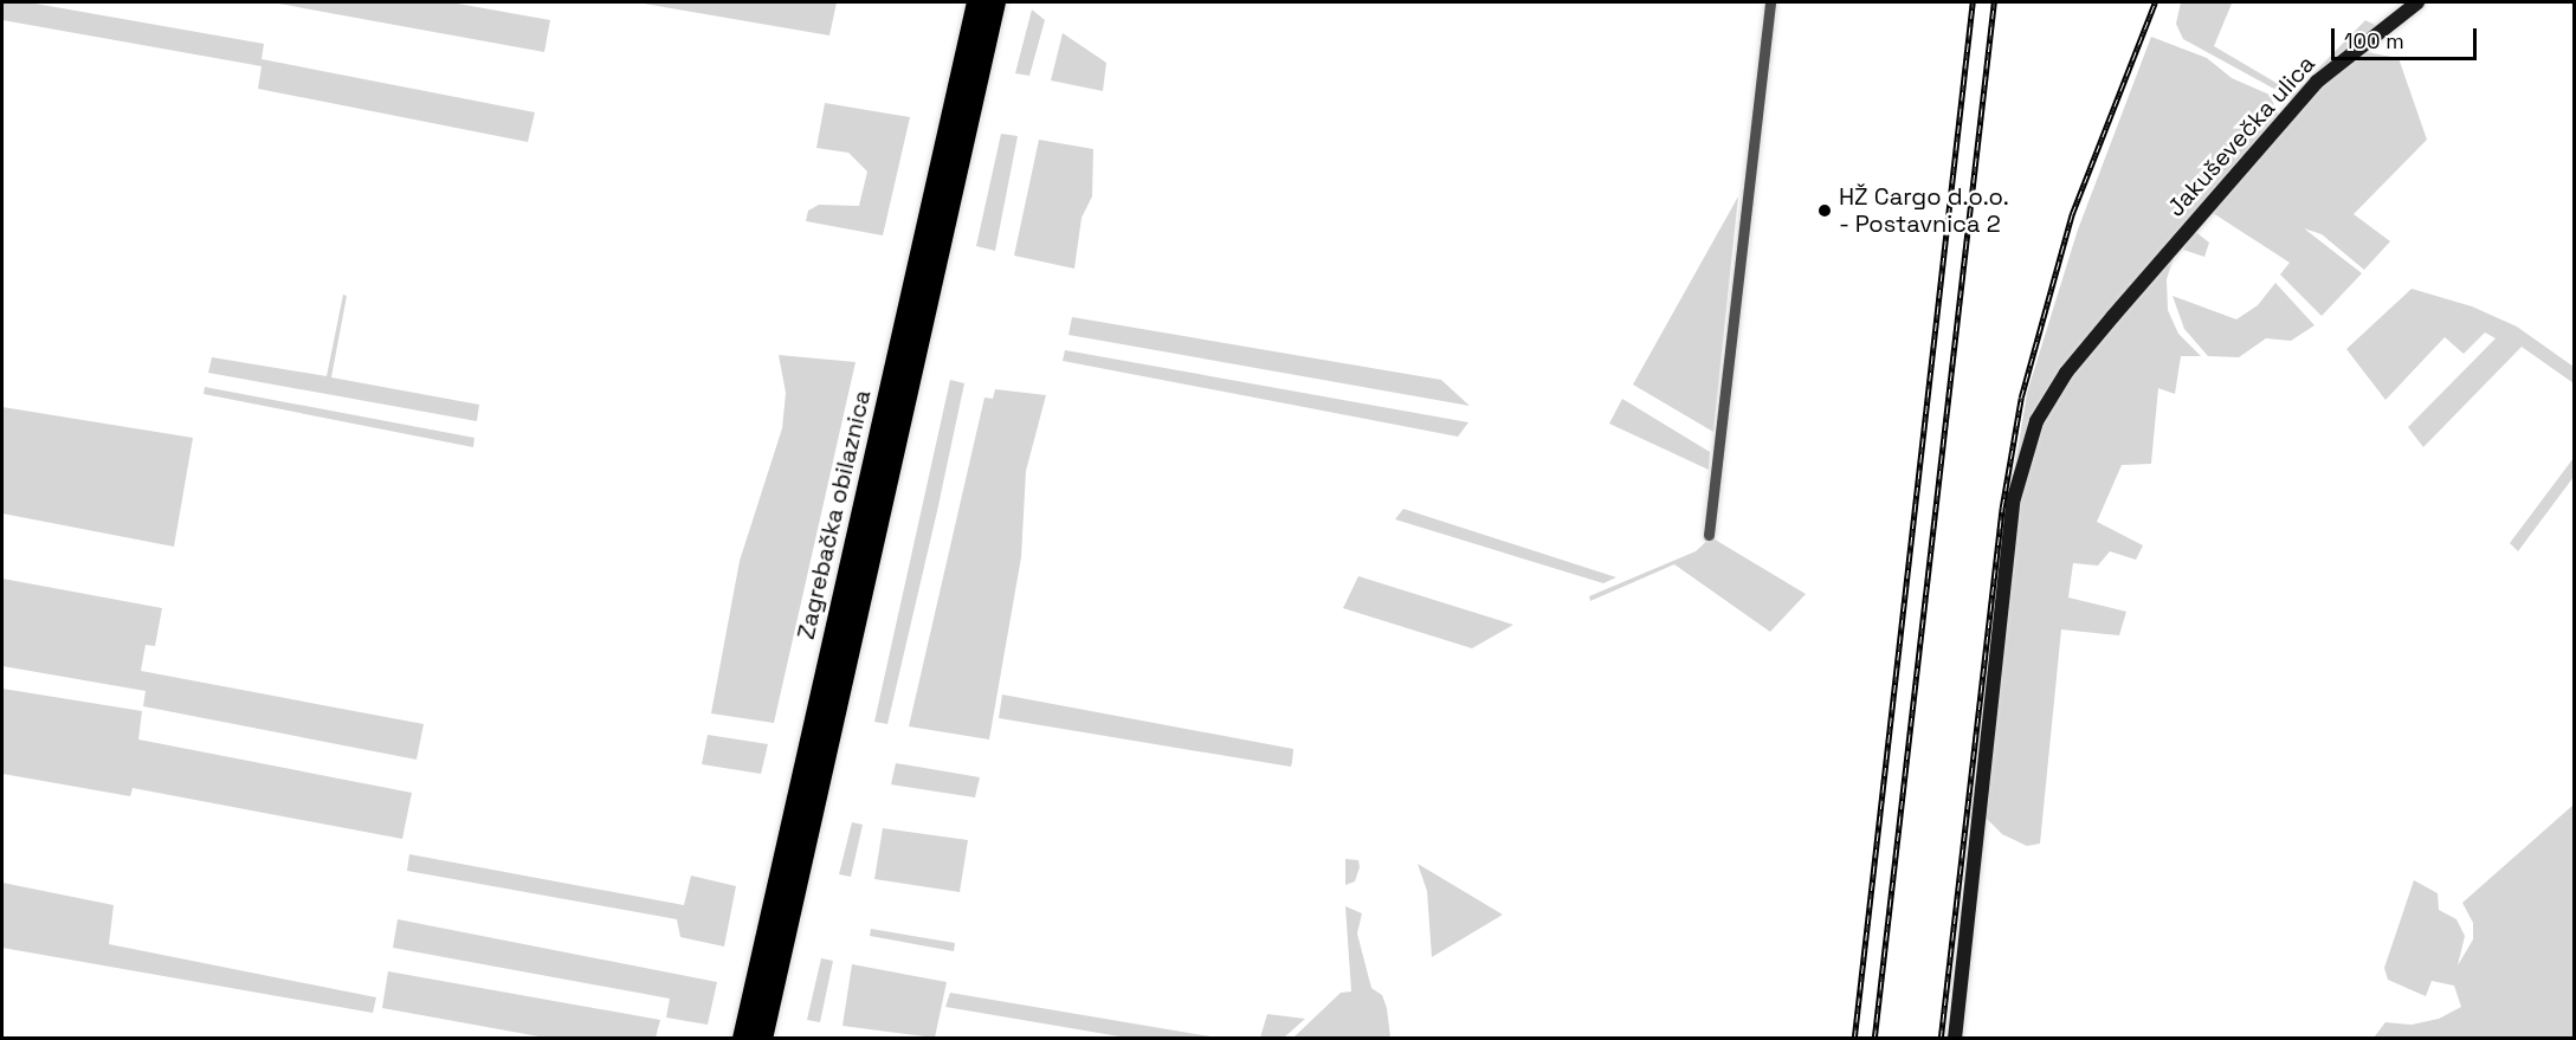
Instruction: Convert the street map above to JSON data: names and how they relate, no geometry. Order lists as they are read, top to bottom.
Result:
{
  "streets": {
    "highway": ["Zagrebačka obilaznica"],
    "main road": ["Jakuševečka ulica"]
  },
  "places": ["HŽ Cargo d.o.o. - Postavnica 2"],
  "scale_bar": "100 m"
}
